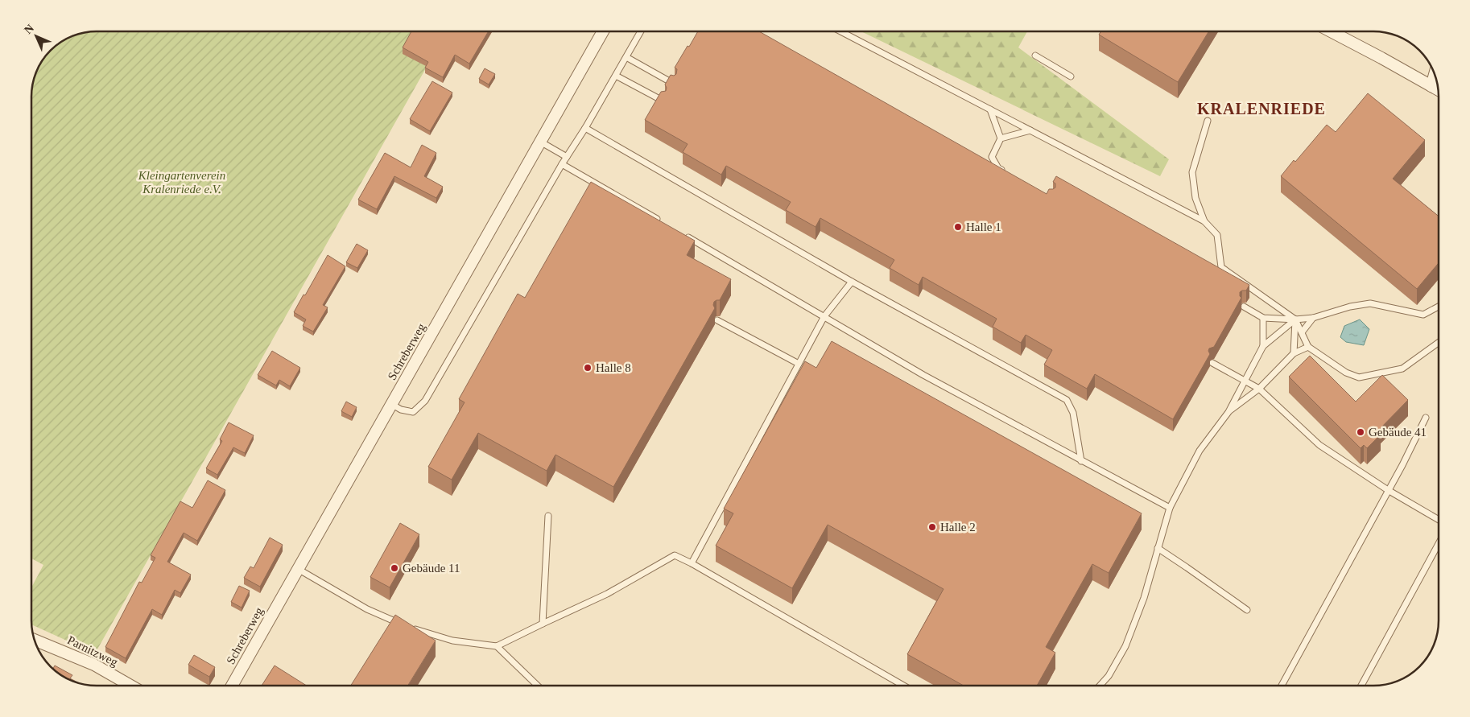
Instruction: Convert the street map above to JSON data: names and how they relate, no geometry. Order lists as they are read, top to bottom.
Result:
{
  "streets": {
    "street": ["Schreberweg", "Parnitzweg"]
  },
  "districts": ["KRALENRIEDE"],
  "parks": ["Kleingartenverein Kralenriede e.V."],
  "places": [
    "Halle 1",
    "Halle 8",
    "Gebäude 41",
    "Halle 2",
    "Gebäude 11"
  ],
  "north": "top left"
}
